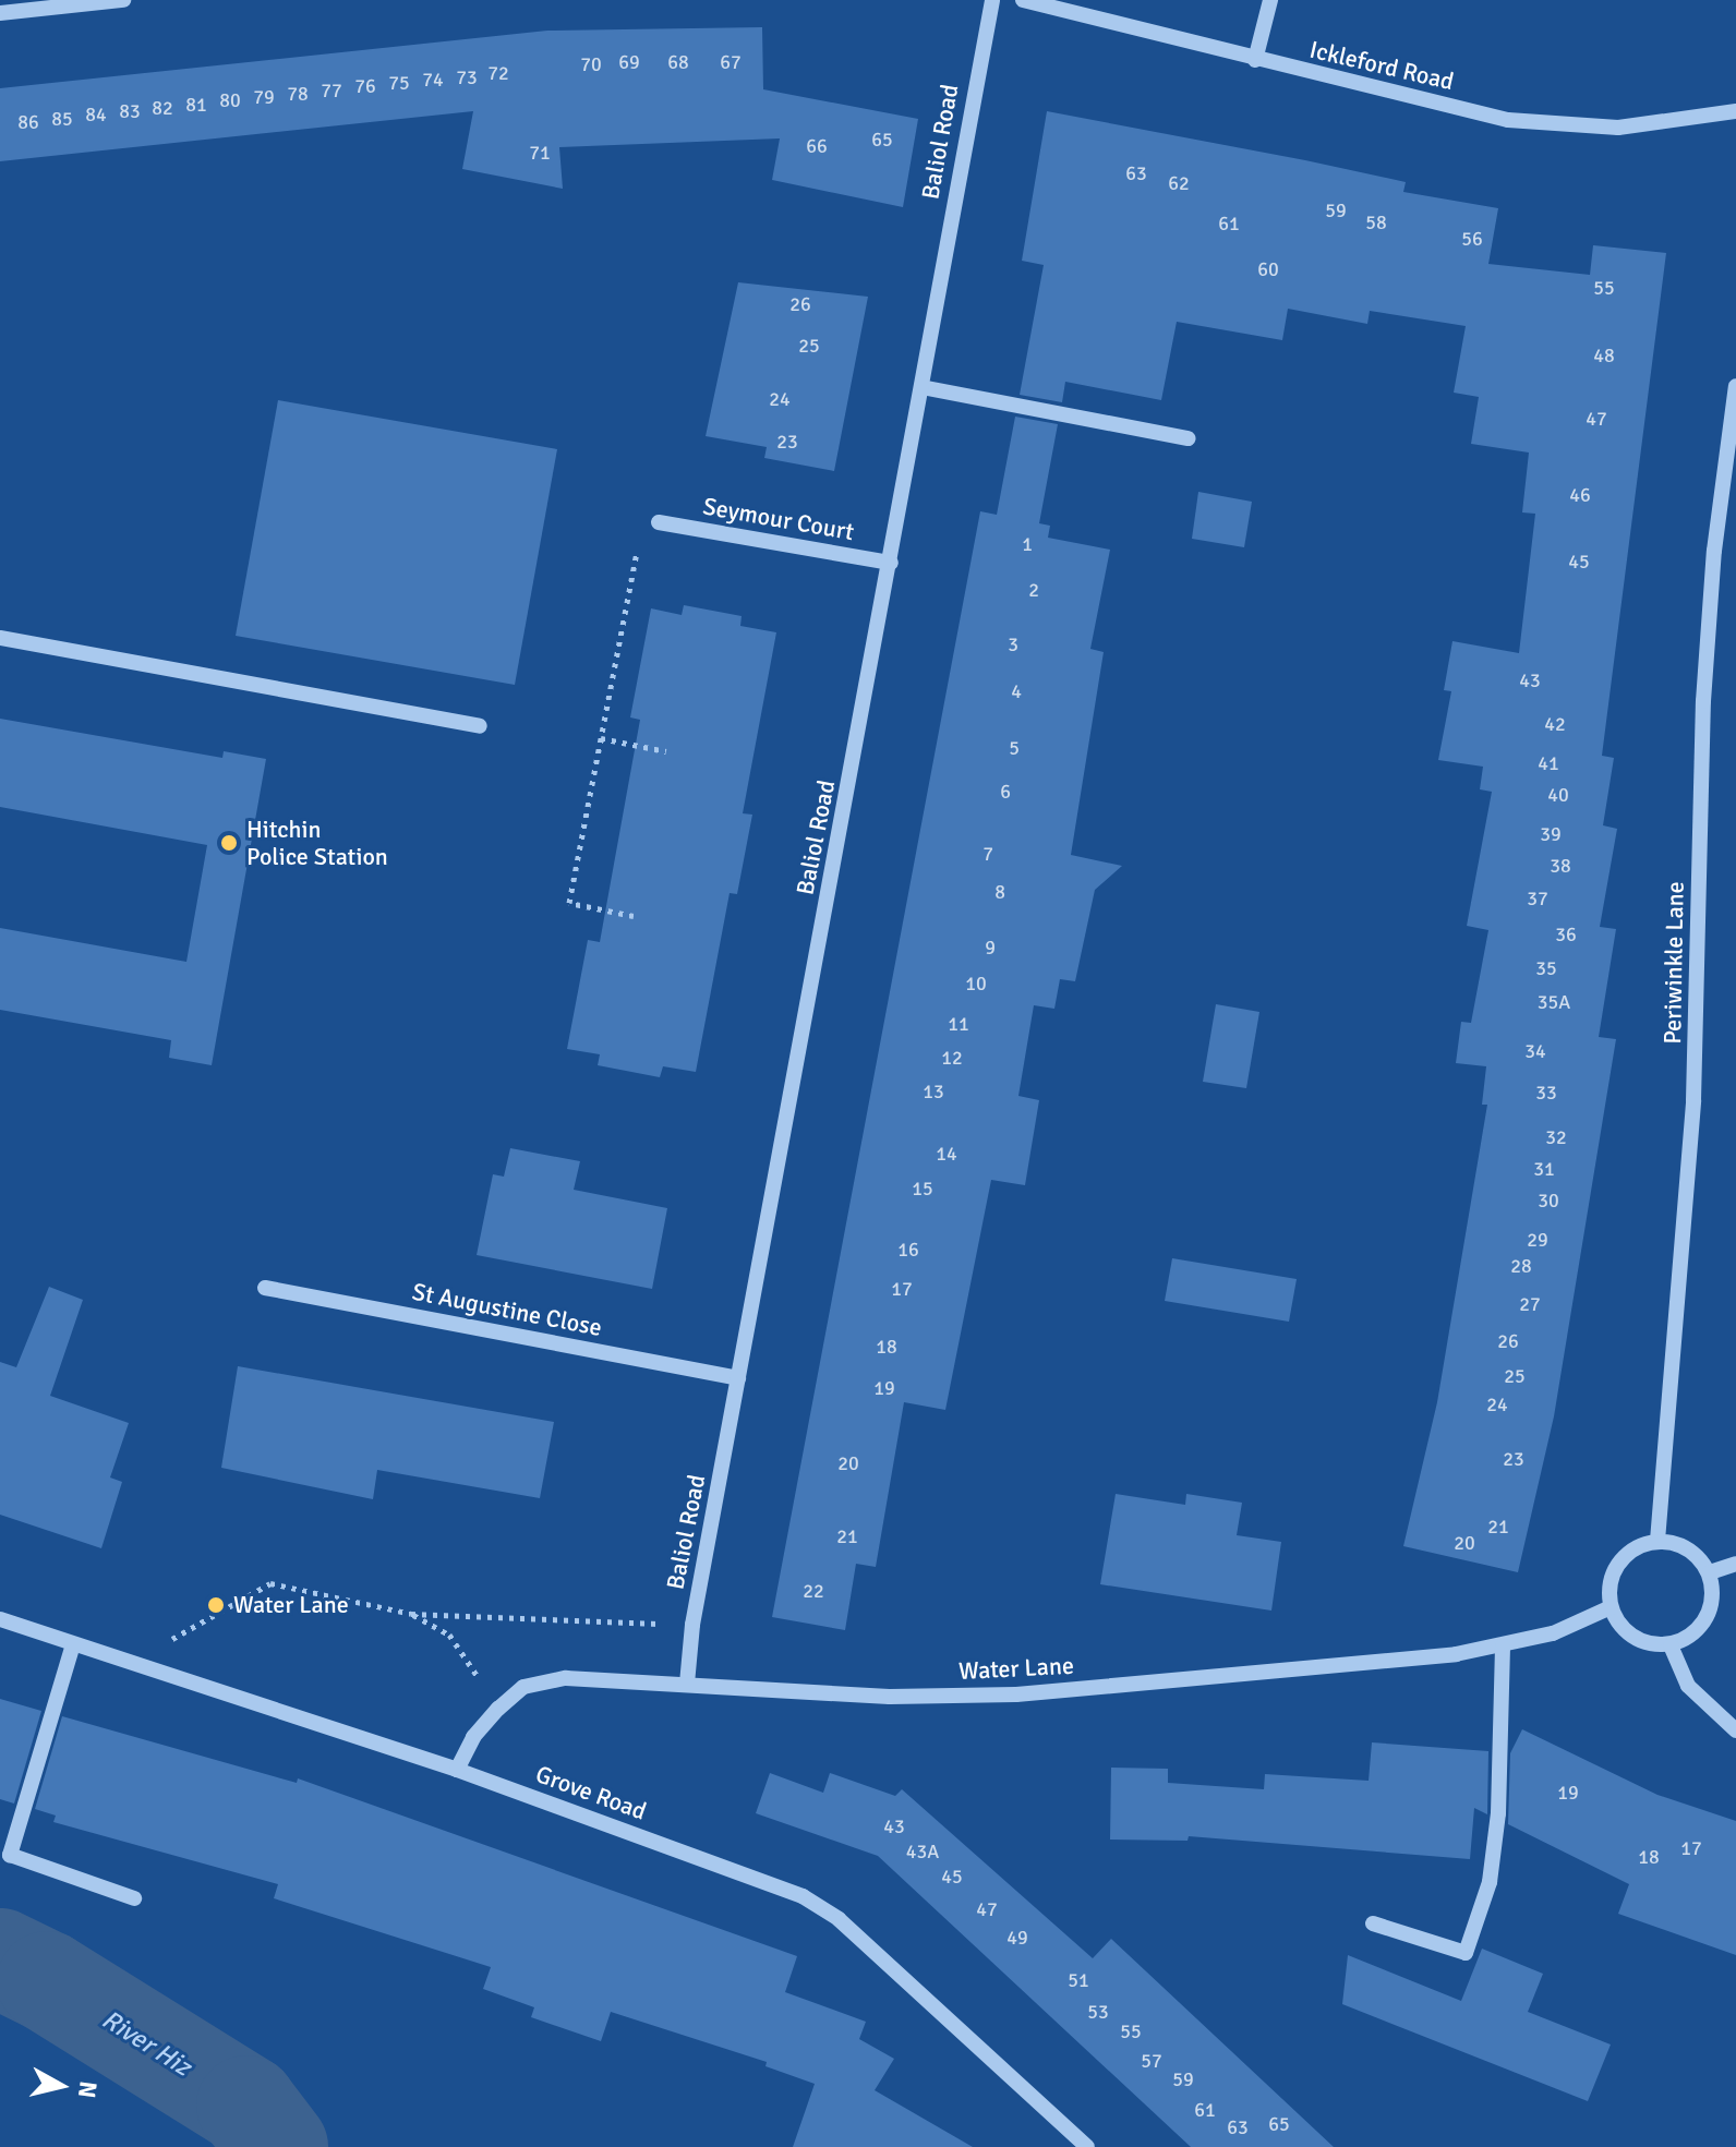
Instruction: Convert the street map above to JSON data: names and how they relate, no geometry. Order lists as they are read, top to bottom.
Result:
{
  "streets": {
    "street": [
      "Ickleford Road",
      "Baliol Road",
      "Seymour Court",
      "Periwinkle Lane",
      "St Augustine Close",
      "Water Lane",
      "Grove Road"
    ]
  },
  "crossings": [
    ["Baliol Road", "Seymour Court"],
    ["Baliol Road", "St Augustine Close"],
    ["Baliol Road", "Water Lane"],
    ["Periwinkle Lane", "Water Lane"],
    ["Water Lane", "Grove Road"]
  ],
  "water": ["River Hiz"],
  "places": ["Hitchin Police Station", "Water Lane"],
  "house_numbers": [
    "69",
    "68",
    "67",
    "70",
    "72",
    "73",
    "74",
    "75",
    "76",
    "77",
    "78",
    "79",
    "80",
    "81",
    "82",
    "83",
    "84",
    "85",
    "86",
    "65",
    "66",
    "71",
    "63",
    "62",
    "59",
    "58",
    "61",
    "56",
    "60",
    "55",
    "26",
    "25",
    "48",
    "24",
    "47",
    "23",
    "46",
    "1",
    "45",
    "2",
    "3",
    "43",
    "4",
    "42",
    "5",
    "41",
    "6",
    "40",
    "39",
    "7",
    "38",
    "8",
    "37",
    "36",
    "9",
    "35",
    "10",
    "35A",
    "11",
    "34",
    "12",
    "13",
    "33",
    "32",
    "14",
    "31",
    "15",
    "30",
    "29",
    "16",
    "28",
    "17",
    "27",
    "26",
    "18",
    "25",
    "19",
    "24",
    "23",
    "20",
    "21",
    "21",
    "20",
    "22",
    "19",
    "43",
    "17",
    "43A",
    "18",
    "45",
    "47",
    "49",
    "51",
    "53",
    "55",
    "57",
    "59",
    "61",
    "65",
    "63"
  ],
  "north": "right"
}
